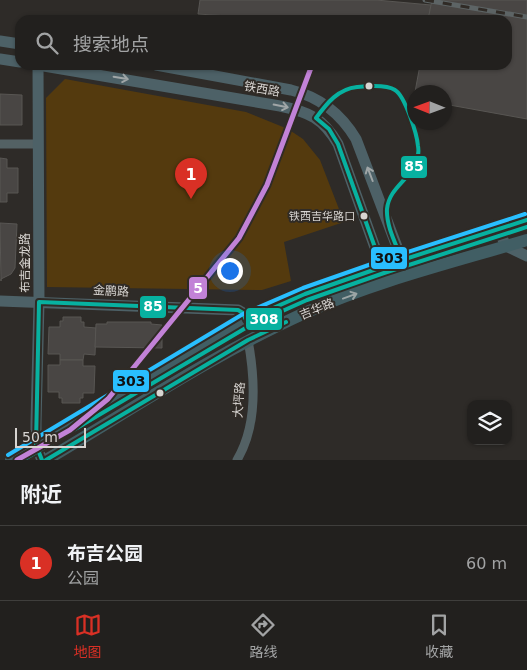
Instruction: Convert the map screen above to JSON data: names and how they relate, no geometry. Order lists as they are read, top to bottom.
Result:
{
  "streets": {
    "main road": [
      "铁西路",
      "布吉金龙路",
      "金鹏路",
      "吉华路"
    ],
    "street": ["大坪路"]
  },
  "crossings": [
    ["铁西路", "吉华路"],
    ["布吉金龙路", "金鹏路"],
    ["布吉金龙路", "吉华路"],
    ["金鹏路", "吉华路"],
    ["吉华路", "大坪路"]
  ],
  "places": ["铁西吉华路口"],
  "lines": [
    "transit line 5",
    "transit line 85",
    "transit line 303",
    "transit line 308"
  ],
  "scale_bar": "50 m",
  "north": "left",
  "page": {
    "search": "搜索地点",
    "pins": "1",
    "scale": "50 m",
    "heading": "附近",
    "list": [
      {
        "mark": "1",
        "name": "布吉公园",
        "note": "公园",
        "value": "60 m"
      }
    ],
    "nav": ["地图", "路线", "收藏"]
  }
}
